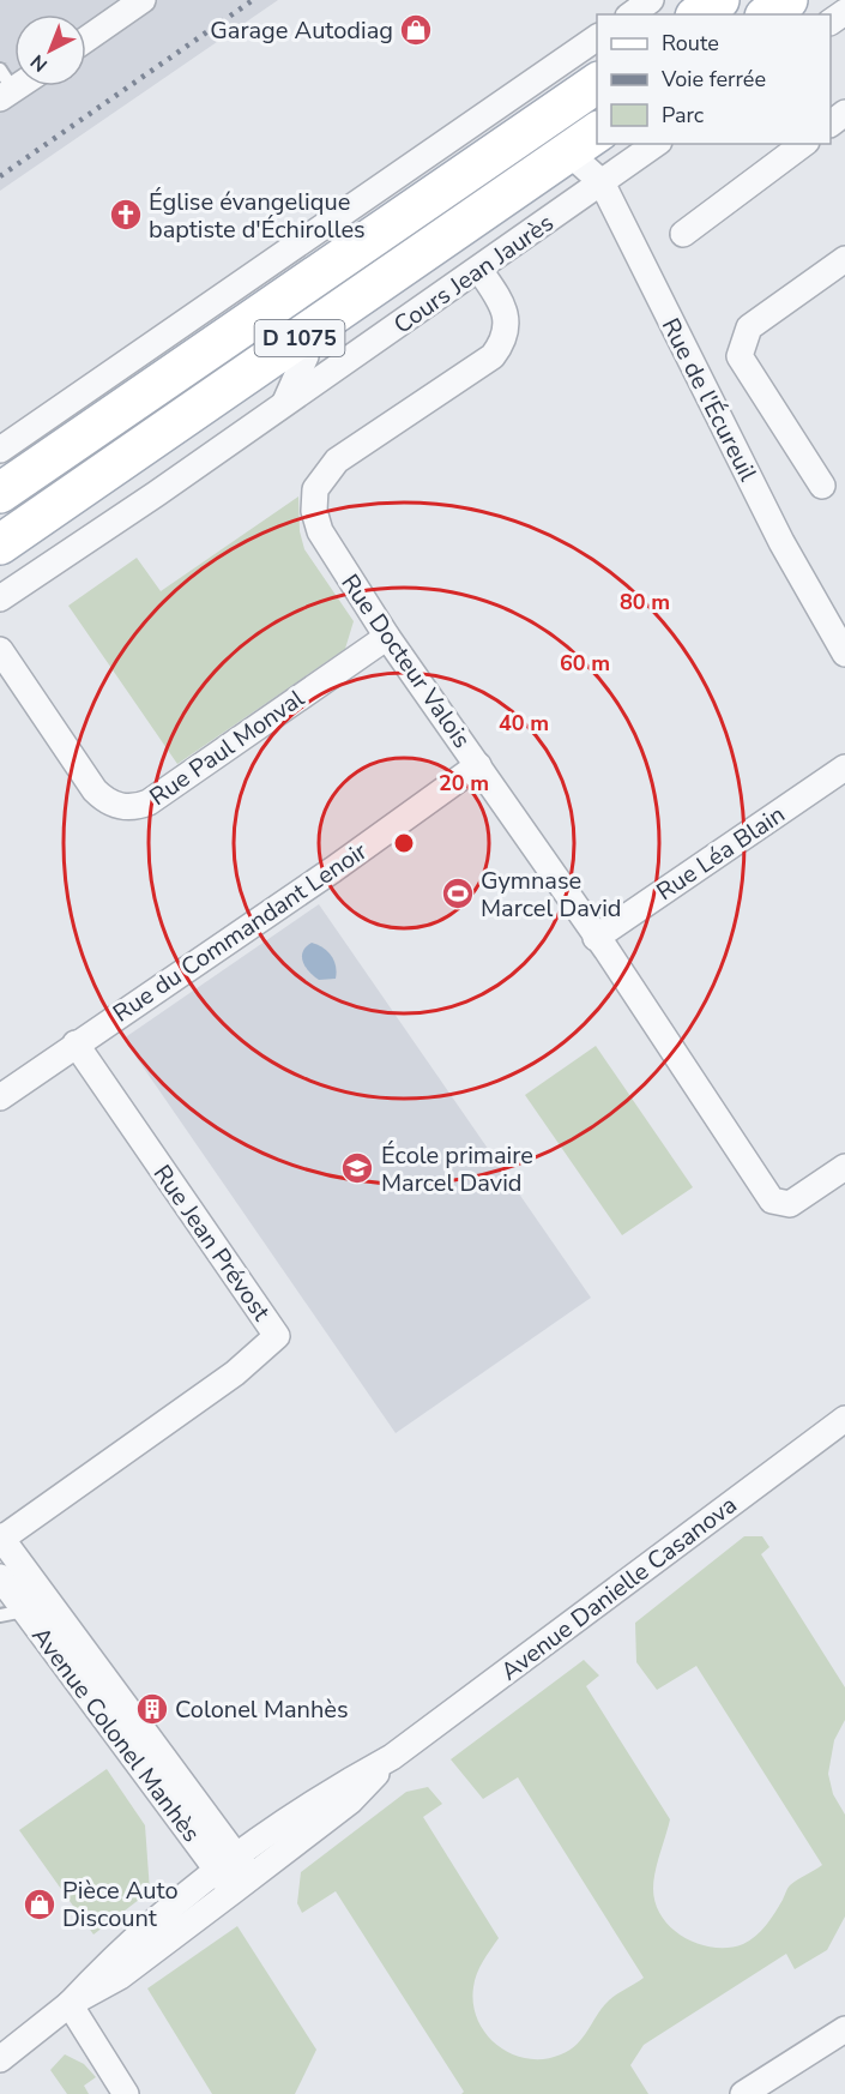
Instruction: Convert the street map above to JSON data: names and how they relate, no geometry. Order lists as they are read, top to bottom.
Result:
{
  "streets": {
    "main road": ["Cours Jean Jaurès", "D 1075"],
    "street": [
      "Rue de l'Écureuil",
      "Rue Docteur Valois",
      "Rue Paul Monval",
      "Rue Léa Blain",
      "Rue du Commandant Lenoir",
      "Rue Jean Prévost",
      "Avenue Danielle Casanova",
      "Avenue Colonel Manhès"
    ]
  },
  "crossings": [
    ["Cours Jean Jaurès", "Rue de l'Écureuil"],
    ["Cours Jean Jaurès", "Rue Docteur Valois"],
    ["Rue Docteur Valois", "Rue Paul Monval"],
    ["Rue Docteur Valois", "Rue Léa Blain"],
    ["Rue Docteur Valois", "Rue du Commandant Lenoir"],
    ["Rue du Commandant Lenoir", "Rue Jean Prévost"],
    ["Rue Jean Prévost", "Avenue Colonel Manhès"],
    ["Avenue Danielle Casanova", "Avenue Colonel Manhès"]
  ],
  "places": {
    "shop": ["Garage Autodiag", "Pièce Auto Discount"],
    "church": ["Église évangelique baptiste d'Échirolles"],
    "sports": ["Gymnase Marcel David"],
    "school or university": ["École primaire Marcel David"],
    "building": ["Colonel Manhès"]
  },
  "legend": ["Route", "Voie ferrée", "Parc"],
  "north": "bottom left",
  "rings": [
    "80 m",
    "60 m",
    "40 m",
    "20 m"
  ]
}
